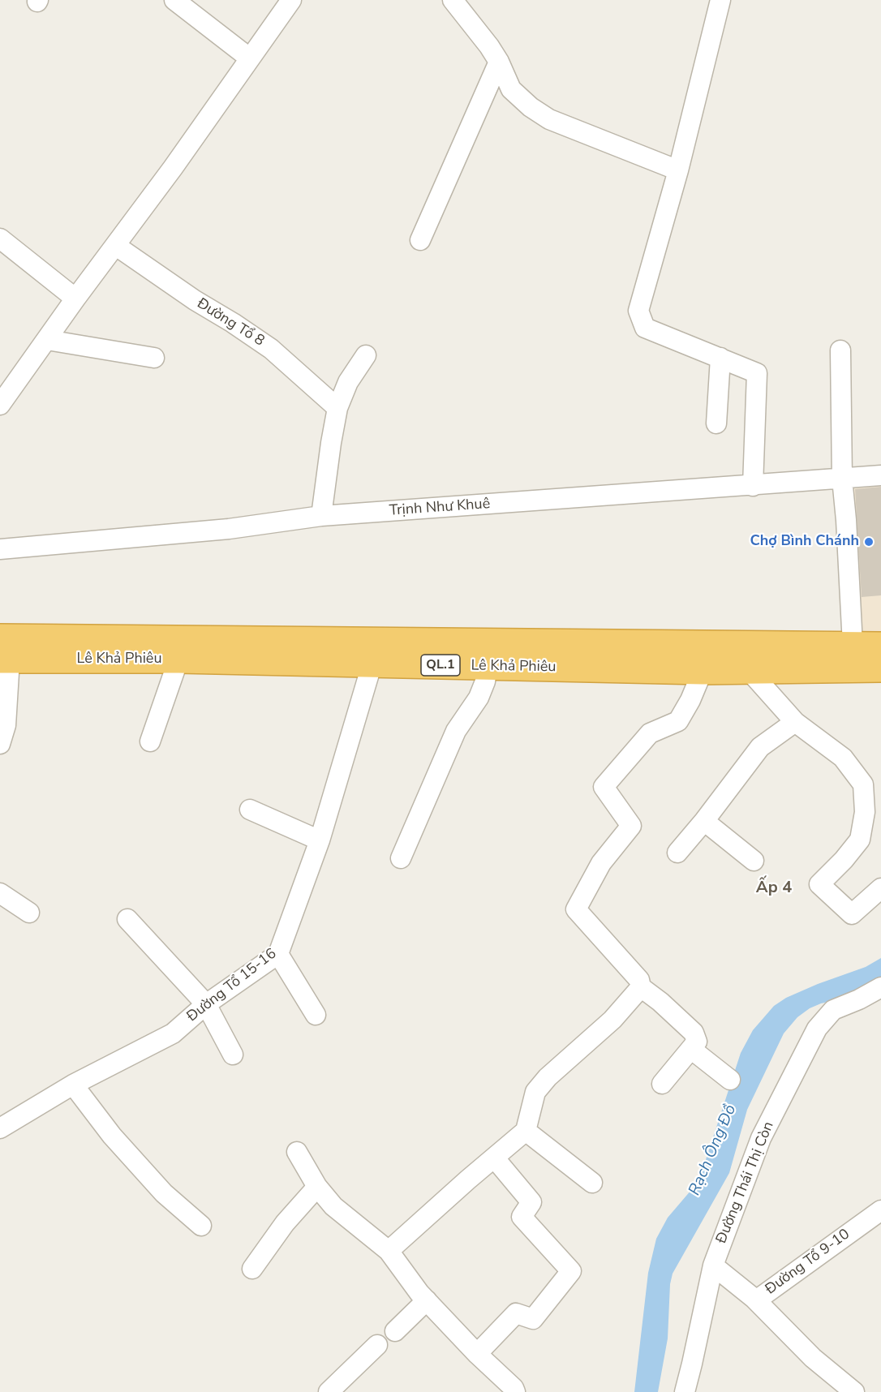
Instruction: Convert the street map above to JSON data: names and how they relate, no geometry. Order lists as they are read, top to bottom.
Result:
{
  "streets": {
    "highway": ["Lê Khả Phiêu", "QL.1"],
    "street": [
      "Đường Tổ 8",
      "Trịnh Như Khuê",
      "Đường Tổ 15-16",
      "Đường Thái Thị Còn",
      "Đường Tổ 9-10"
    ]
  },
  "crossings": [
    ["Lê Khả Phiêu", "Đường Tổ 15-16"],
    ["Đường Thái Thị Còn", "Đường Tổ 9-10"]
  ],
  "districts": ["Ấp 4"],
  "water": ["Rạch Ông Đồ"],
  "places": ["Chợ Bình Chánh"]
}
